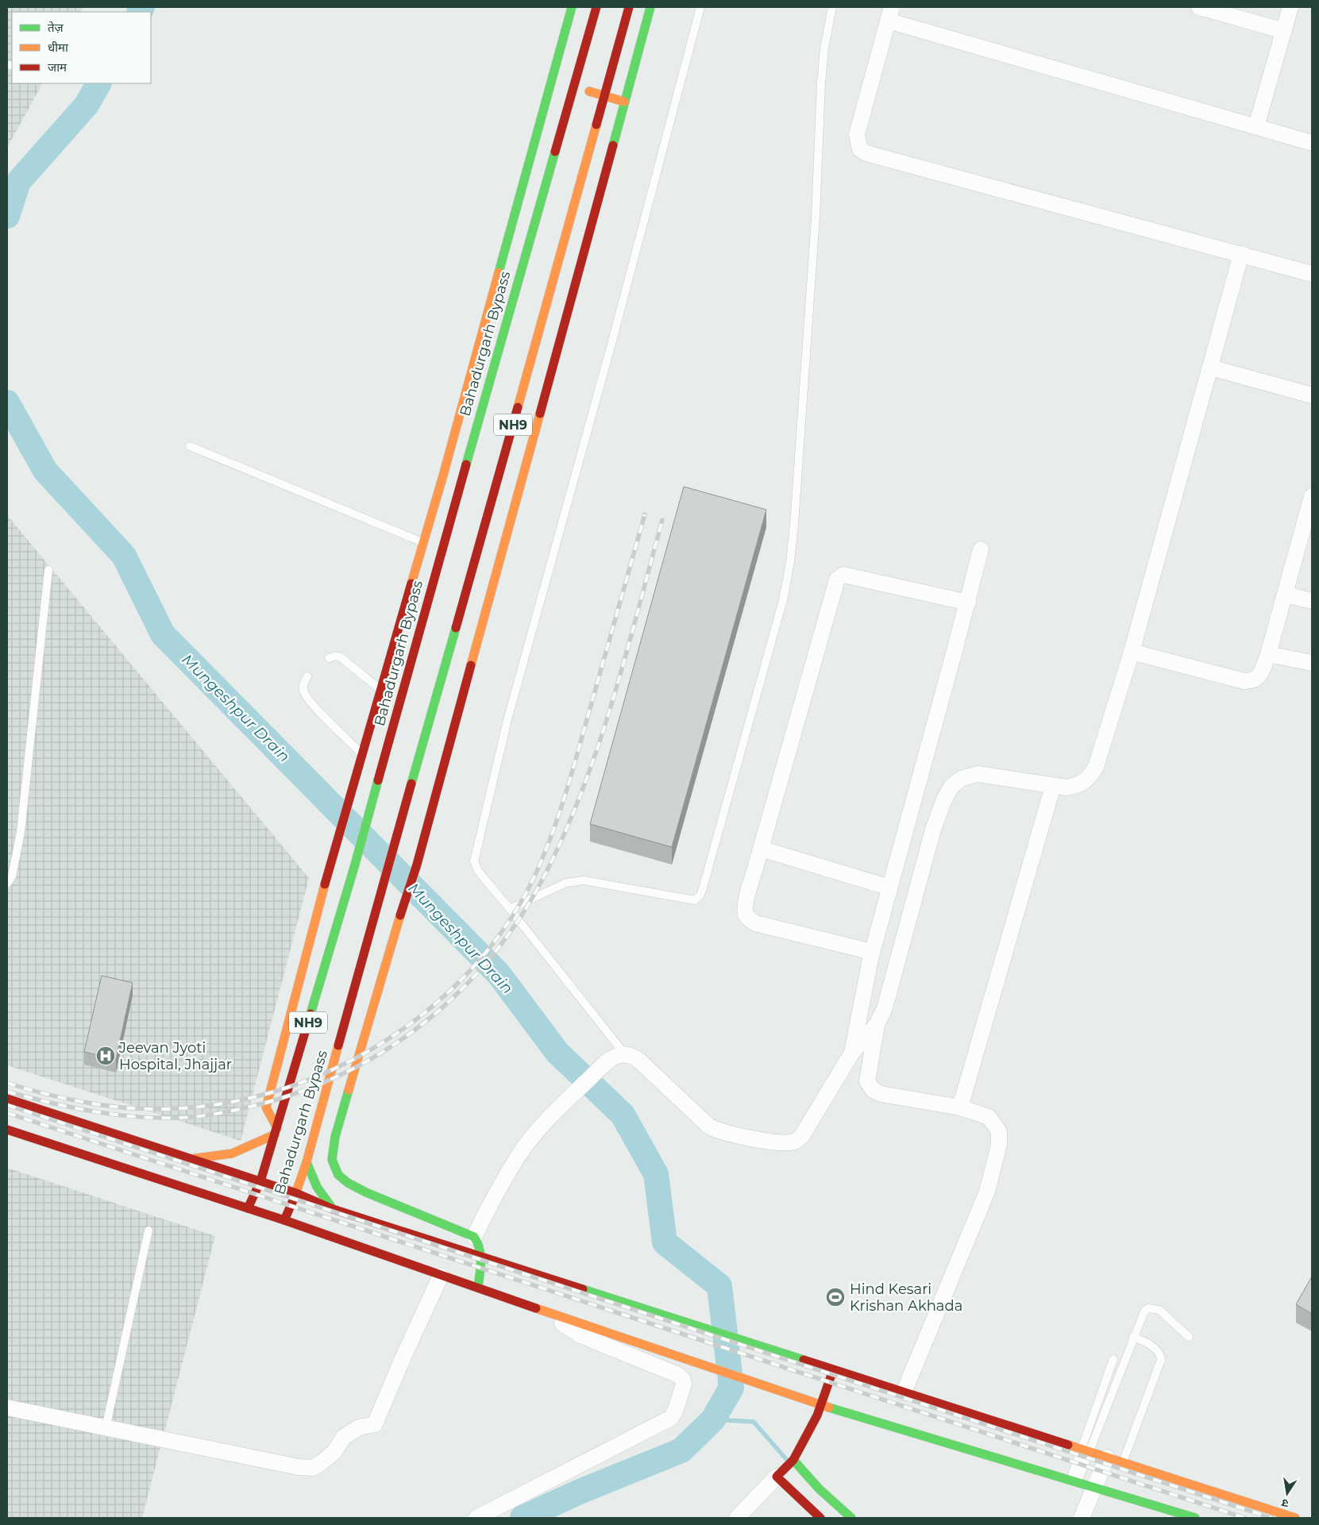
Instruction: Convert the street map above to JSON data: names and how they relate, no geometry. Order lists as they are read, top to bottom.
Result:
{
  "streets": {
    "main road": ["Bahadurgarh Bypass", "NH9"]
  },
  "water": ["Mungeshpur Drain"],
  "places": {
    "hospital": ["Jeevan Jyoti Hospital, Jhajjar"],
    "sports": ["Hind Kesari Krishan Akhada"]
  },
  "legend": ["तेज़", "धीमा", "जाम"],
  "north": "bottom"
}
